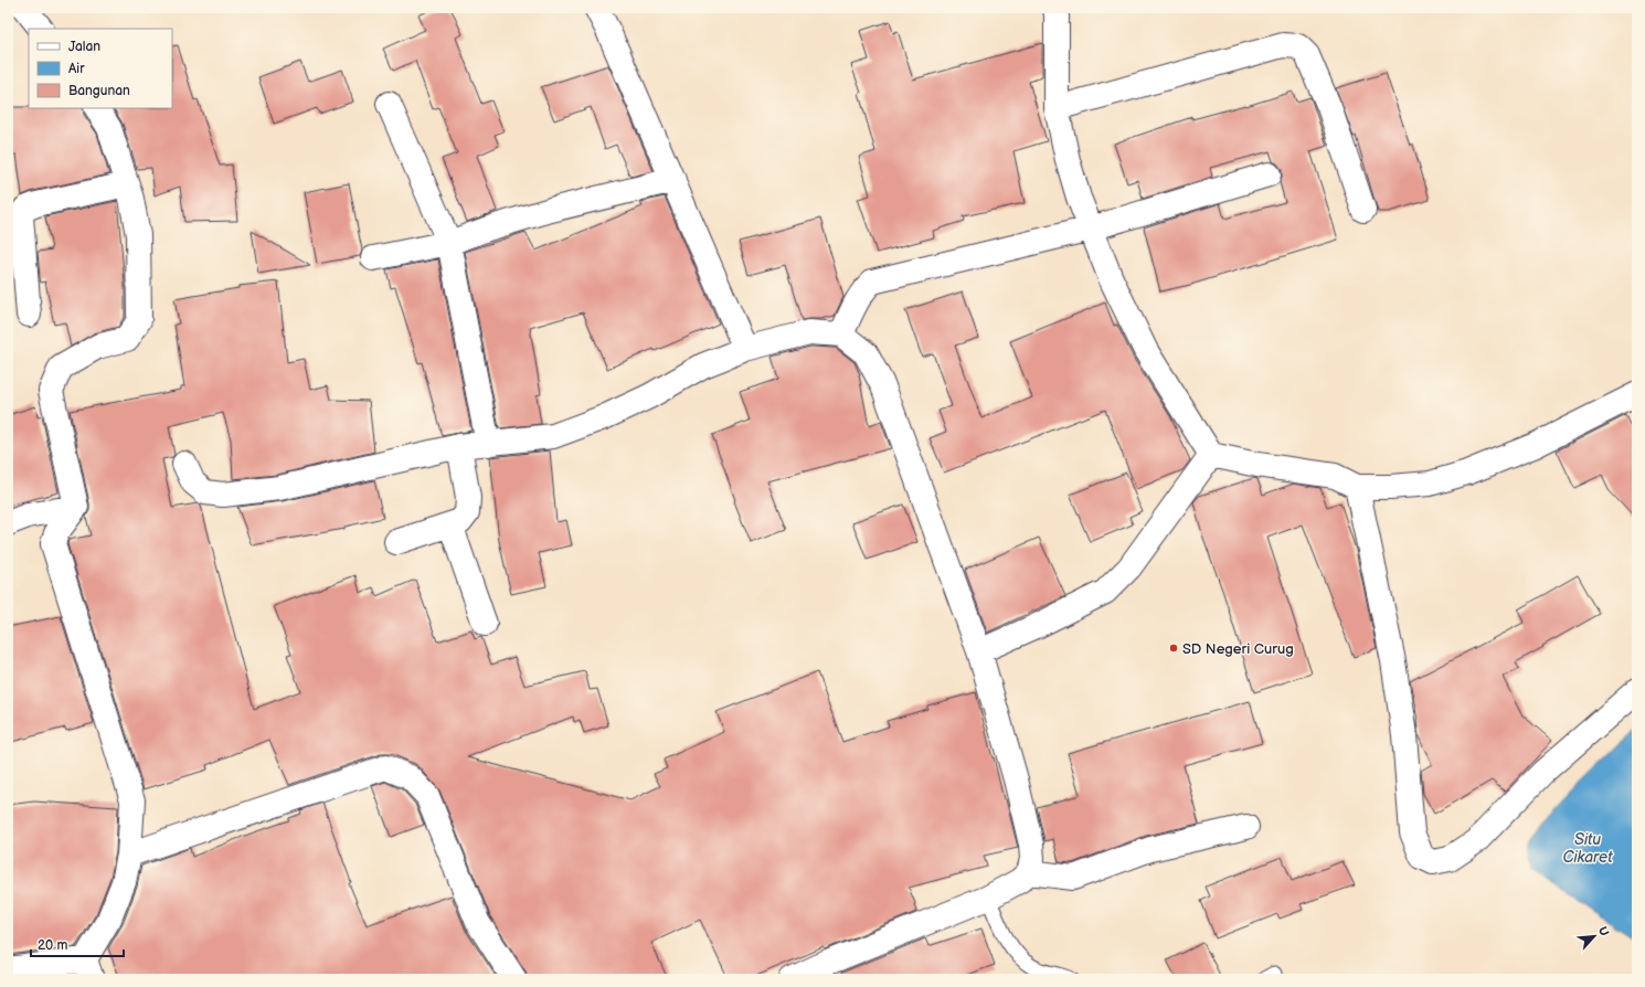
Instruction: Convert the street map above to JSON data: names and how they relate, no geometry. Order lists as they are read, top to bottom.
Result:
{
  "water": ["Situ Cikaret"],
  "places": ["SD Negeri Curug"],
  "legend": ["Jalan", "Air", "Bangunan"],
  "scale_bar": "20 m",
  "north": "top right"
}
